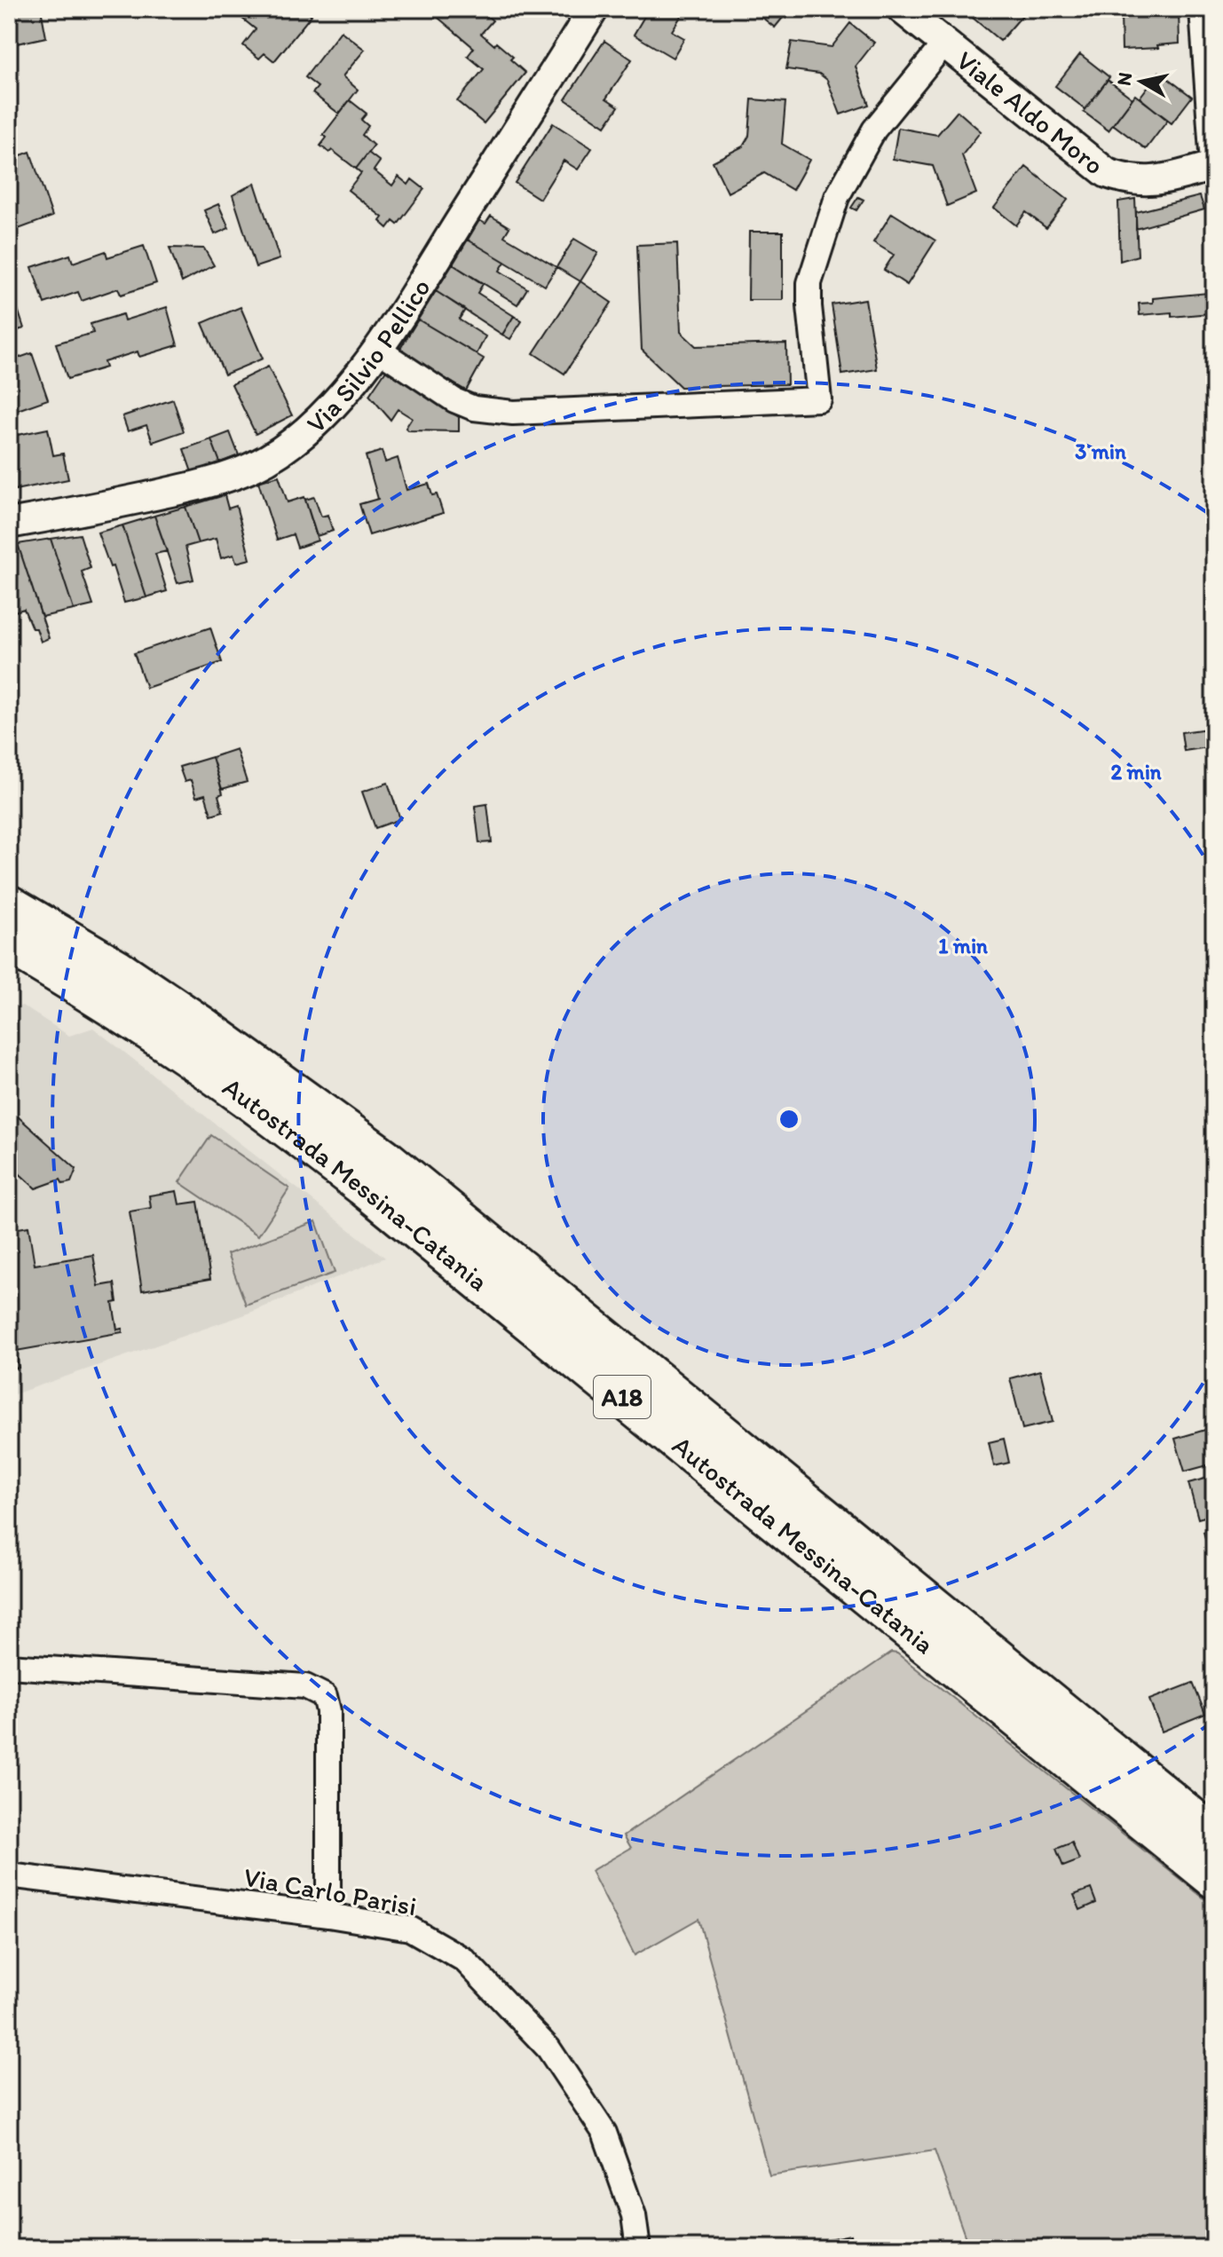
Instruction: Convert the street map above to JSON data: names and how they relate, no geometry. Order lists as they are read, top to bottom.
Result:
{
  "streets": {
    "highway": ["Autostrada Messina-Catania", "A18"],
    "street": ["Viale Aldo Moro", "Via Silvio Pellico", "Via Carlo Parisi"]
  },
  "north": "left",
  "rings": ["3 min", "2 min", "1 min"]
}
